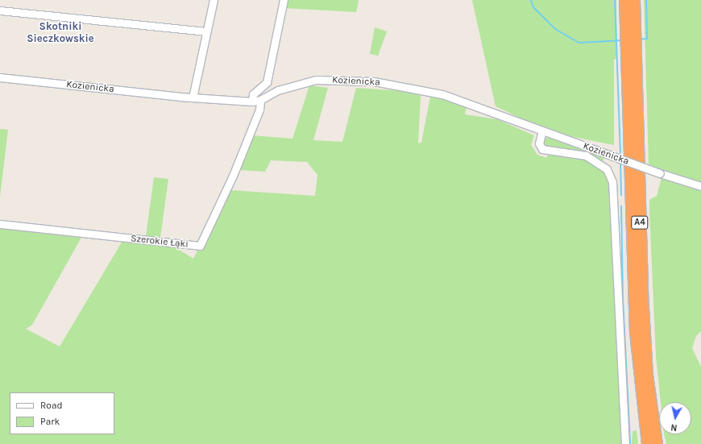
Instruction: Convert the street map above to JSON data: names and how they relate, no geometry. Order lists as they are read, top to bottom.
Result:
{
  "streets": {
    "highway": ["A4"],
    "street": ["Kozienicka", "Szerokie Łąki"]
  },
  "crossings": [
    ["Kozienicka", "Szerokie Łąki"]
  ],
  "districts": ["Skotniki Sieczkowskie"],
  "legend": ["Road", "Park"],
  "north": "bottom"
}
